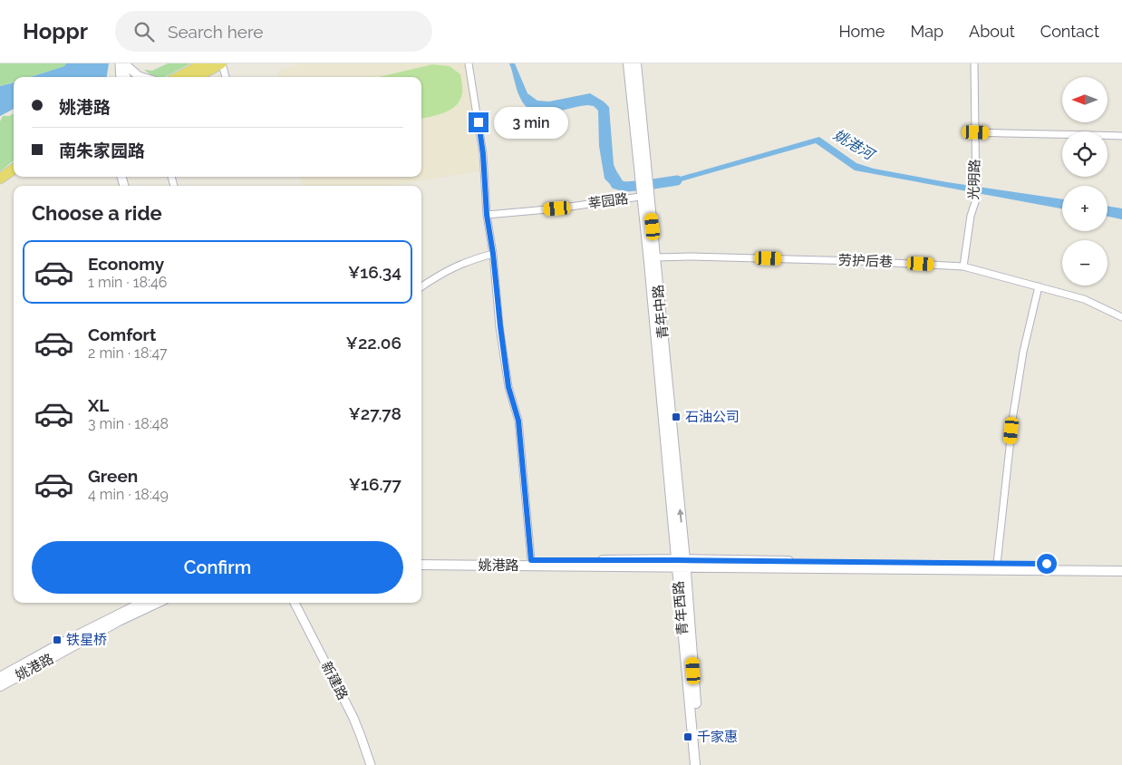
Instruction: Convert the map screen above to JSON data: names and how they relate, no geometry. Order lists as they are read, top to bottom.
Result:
{
  "streets": {
    "main road": ["青年中路", "姚港路", "青年西路"],
    "street": [
      "光明路",
      "莘园路",
      "劳护后巷",
      "新建路"
    ]
  },
  "crossings": [
    ["光明路", "劳护后巷"],
    ["莘园路", "青年中路"],
    ["劳护后巷", "青年中路"],
    ["青年中路", "姚港路"],
    ["青年中路", "青年西路"],
    ["姚港路", "青年西路"]
  ],
  "water": ["姚港河"],
  "places": {
    "transit": ["石油公司", "铁星桥", "千家惠"]
  },
  "north": "left",
  "page": {
    "header": "Hoppr",
    "search": "Search here",
    "nav": [
      "Home",
      "Map",
      "About",
      "Contact"
    ],
    "map_buttons": ["+", "−"],
    "banner": ["姚港路", "南朱家园路"],
    "bubble": "3 min",
    "heading": "Choose a ride",
    "list": [
      {
        "name": "Economy",
        "note": "1 min · 18:46",
        "value": "¥16.34"
      },
      {
        "name": "Comfort",
        "note": "2 min · 18:47",
        "value": "¥22.06"
      },
      {
        "name": "XL",
        "note": "3 min · 18:48",
        "value": "¥27.78"
      },
      {
        "name": "Green",
        "note": "4 min · 18:49",
        "value": "¥16.77"
      }
    ],
    "buttons": "Confirm"
  }
}
